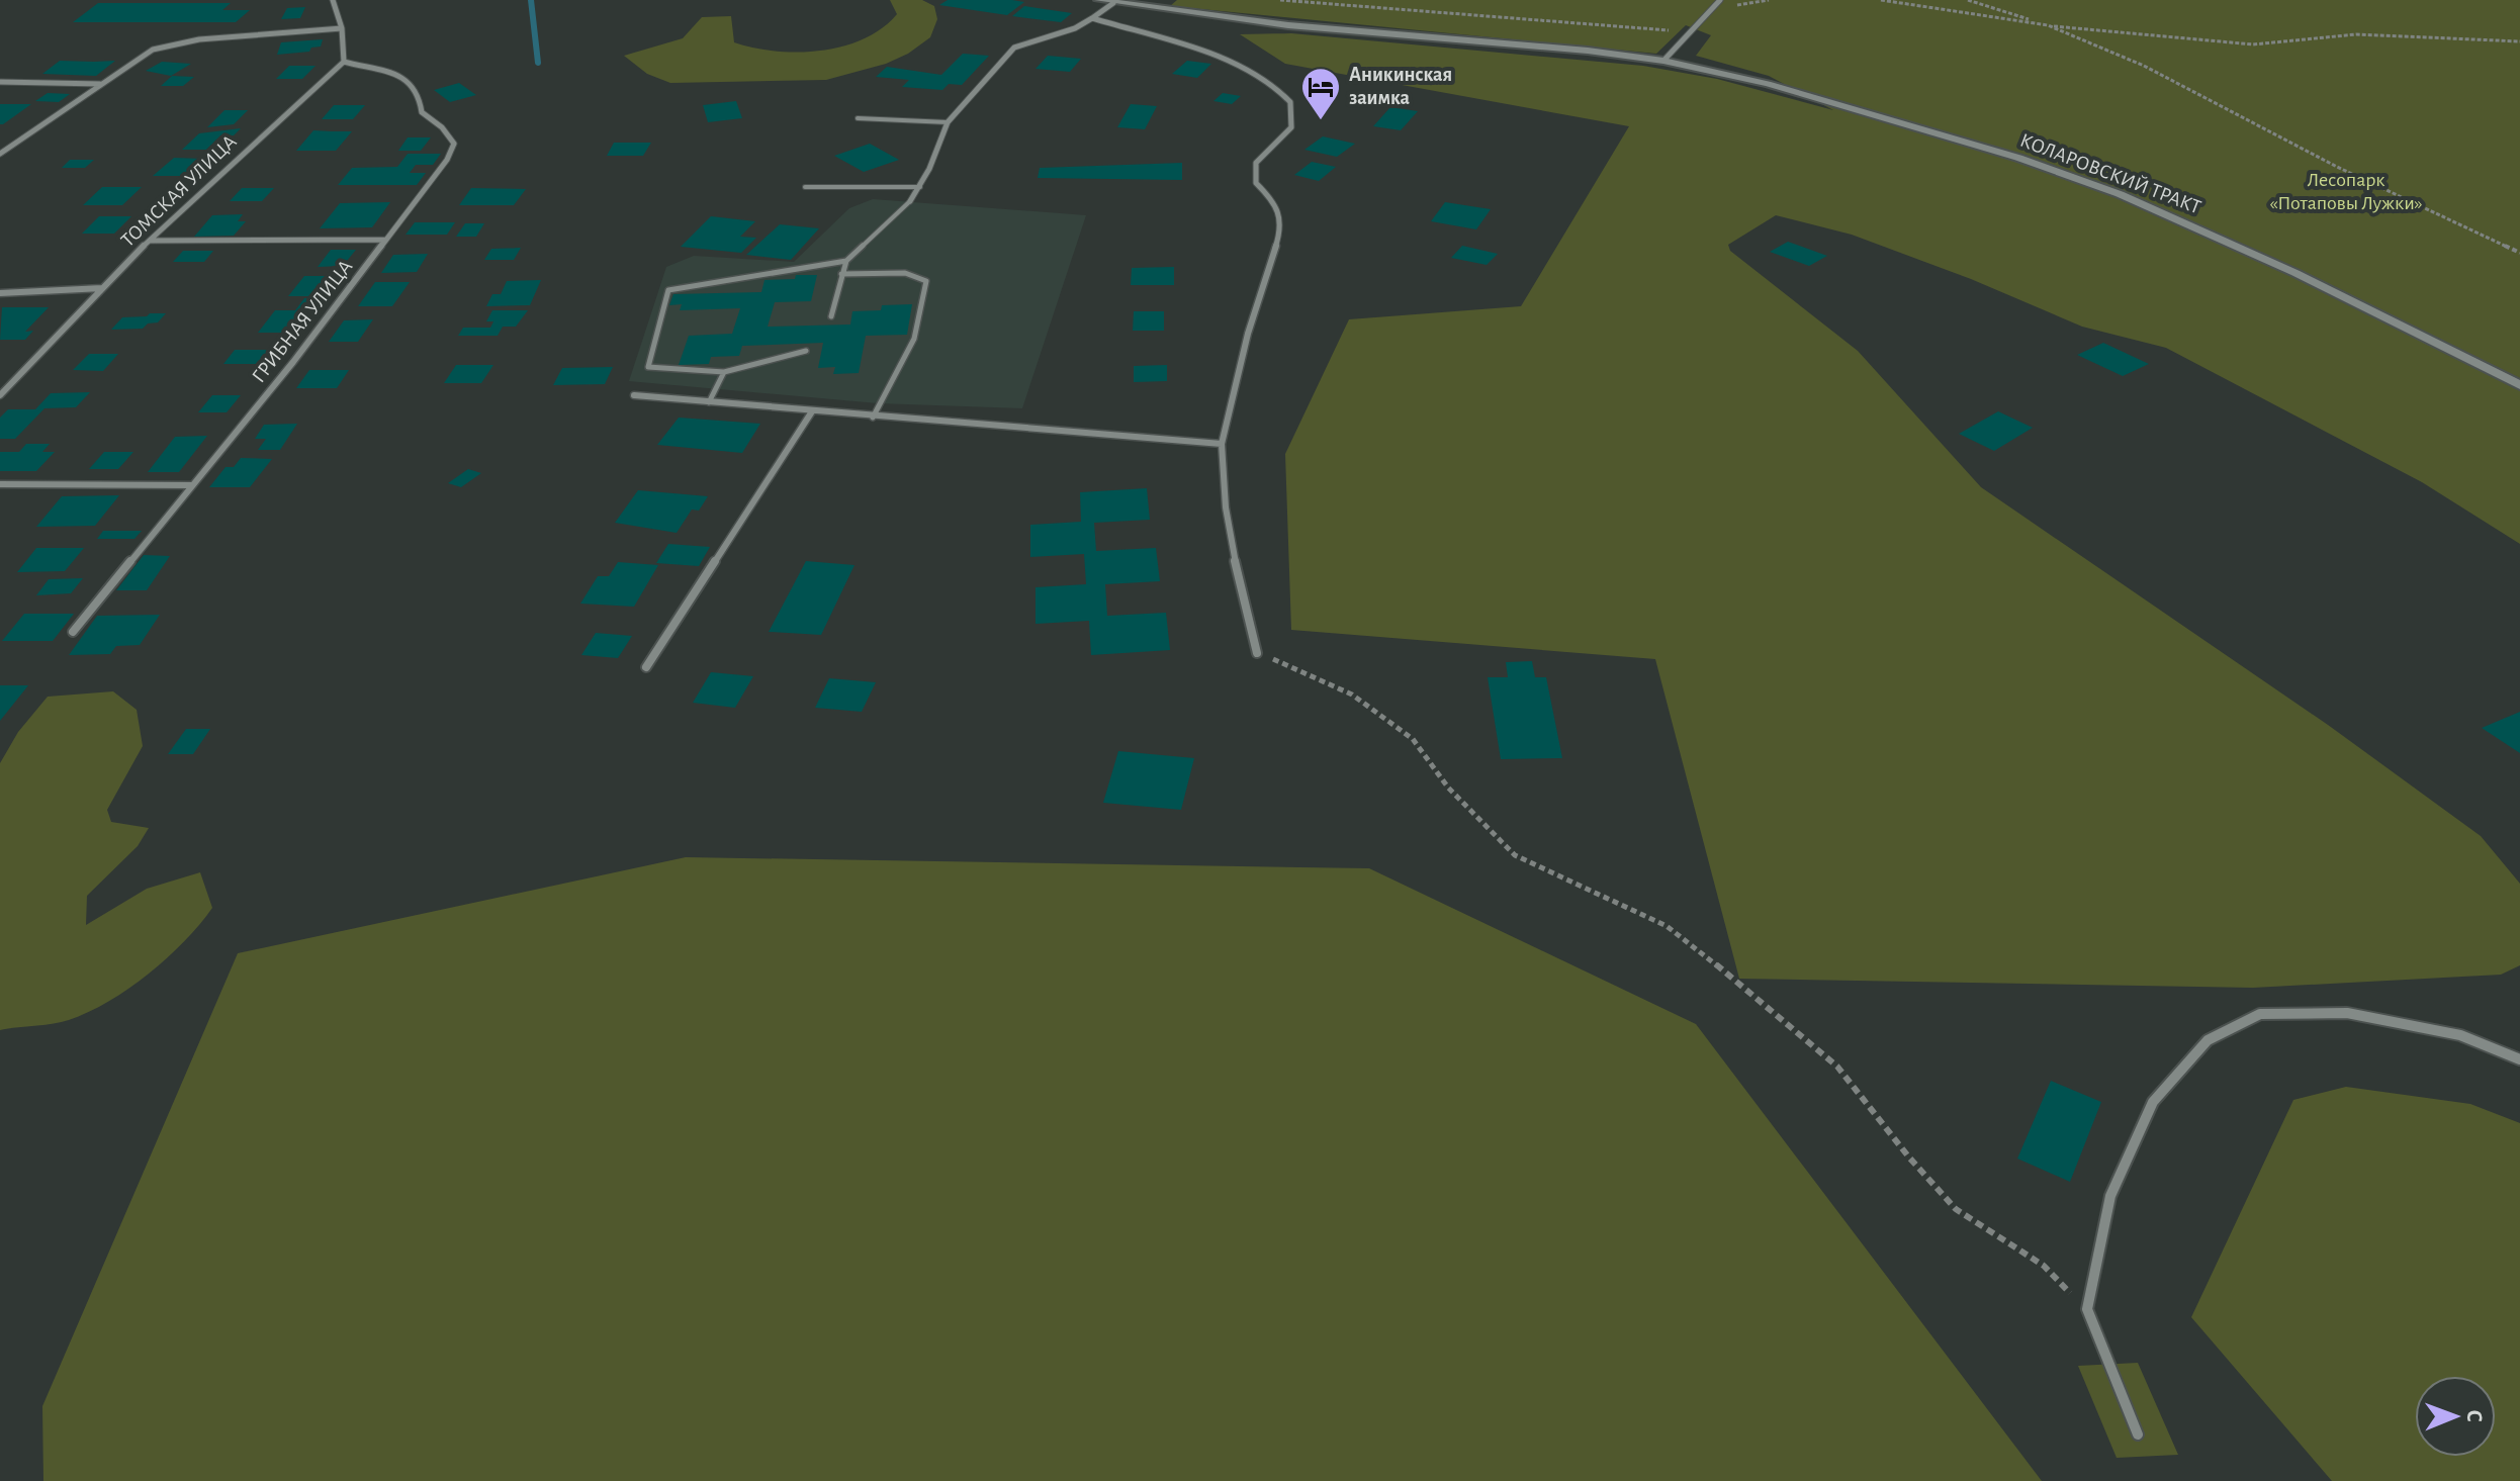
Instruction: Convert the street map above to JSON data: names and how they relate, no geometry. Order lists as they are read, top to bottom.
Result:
{
  "streets": {
    "street": ["КОЛАРОВСКИЙ ТРАКТ", "ТОМСКАЯ УЛИЦА", "ГРИБНАЯ УЛИЦА"]
  },
  "crossings": [
    ["ТОМСКАЯ УЛИЦА", "ГРИБНАЯ УЛИЦА"]
  ],
  "parks": ["Лесопарк «Потаповы Лужки»"],
  "places": {
    "hotel": ["Аникинская заимка"]
  },
  "north": "right"
}
